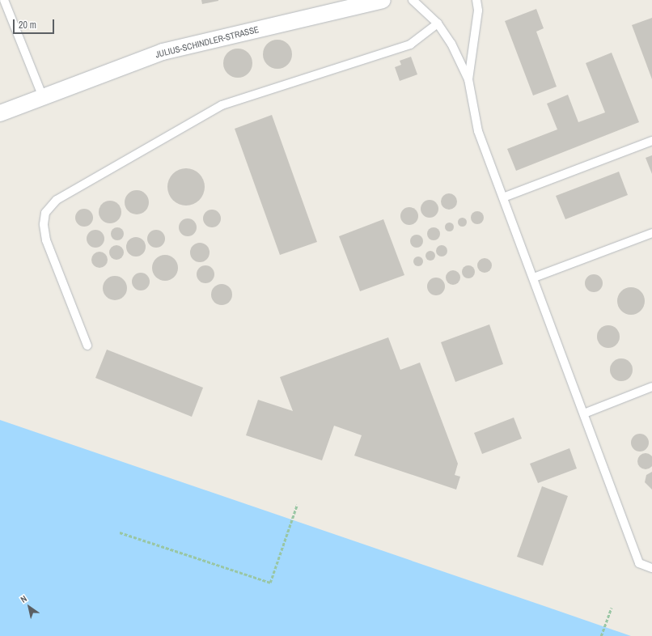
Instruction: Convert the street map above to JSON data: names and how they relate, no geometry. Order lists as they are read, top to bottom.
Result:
{
  "streets": {
    "street": ["JULIUS-SCHINDLER-STRASSE"]
  },
  "scale_bar": "20 m",
  "north": "top left"
}
